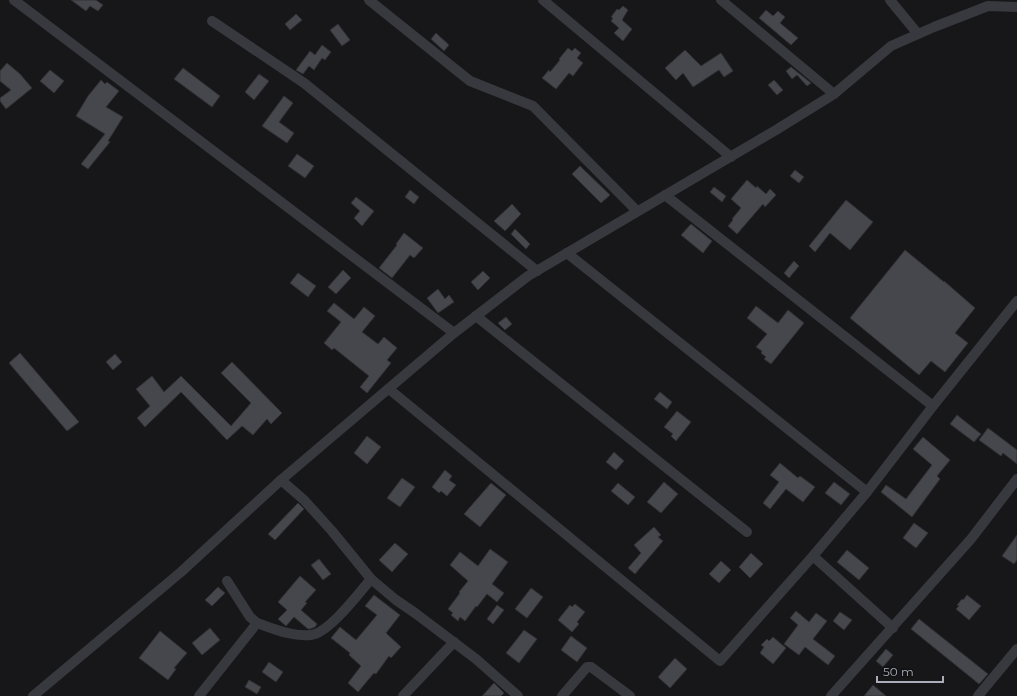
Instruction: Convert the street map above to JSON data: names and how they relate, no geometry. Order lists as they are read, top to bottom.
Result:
{
  "scale_bar": "50 m"
}
